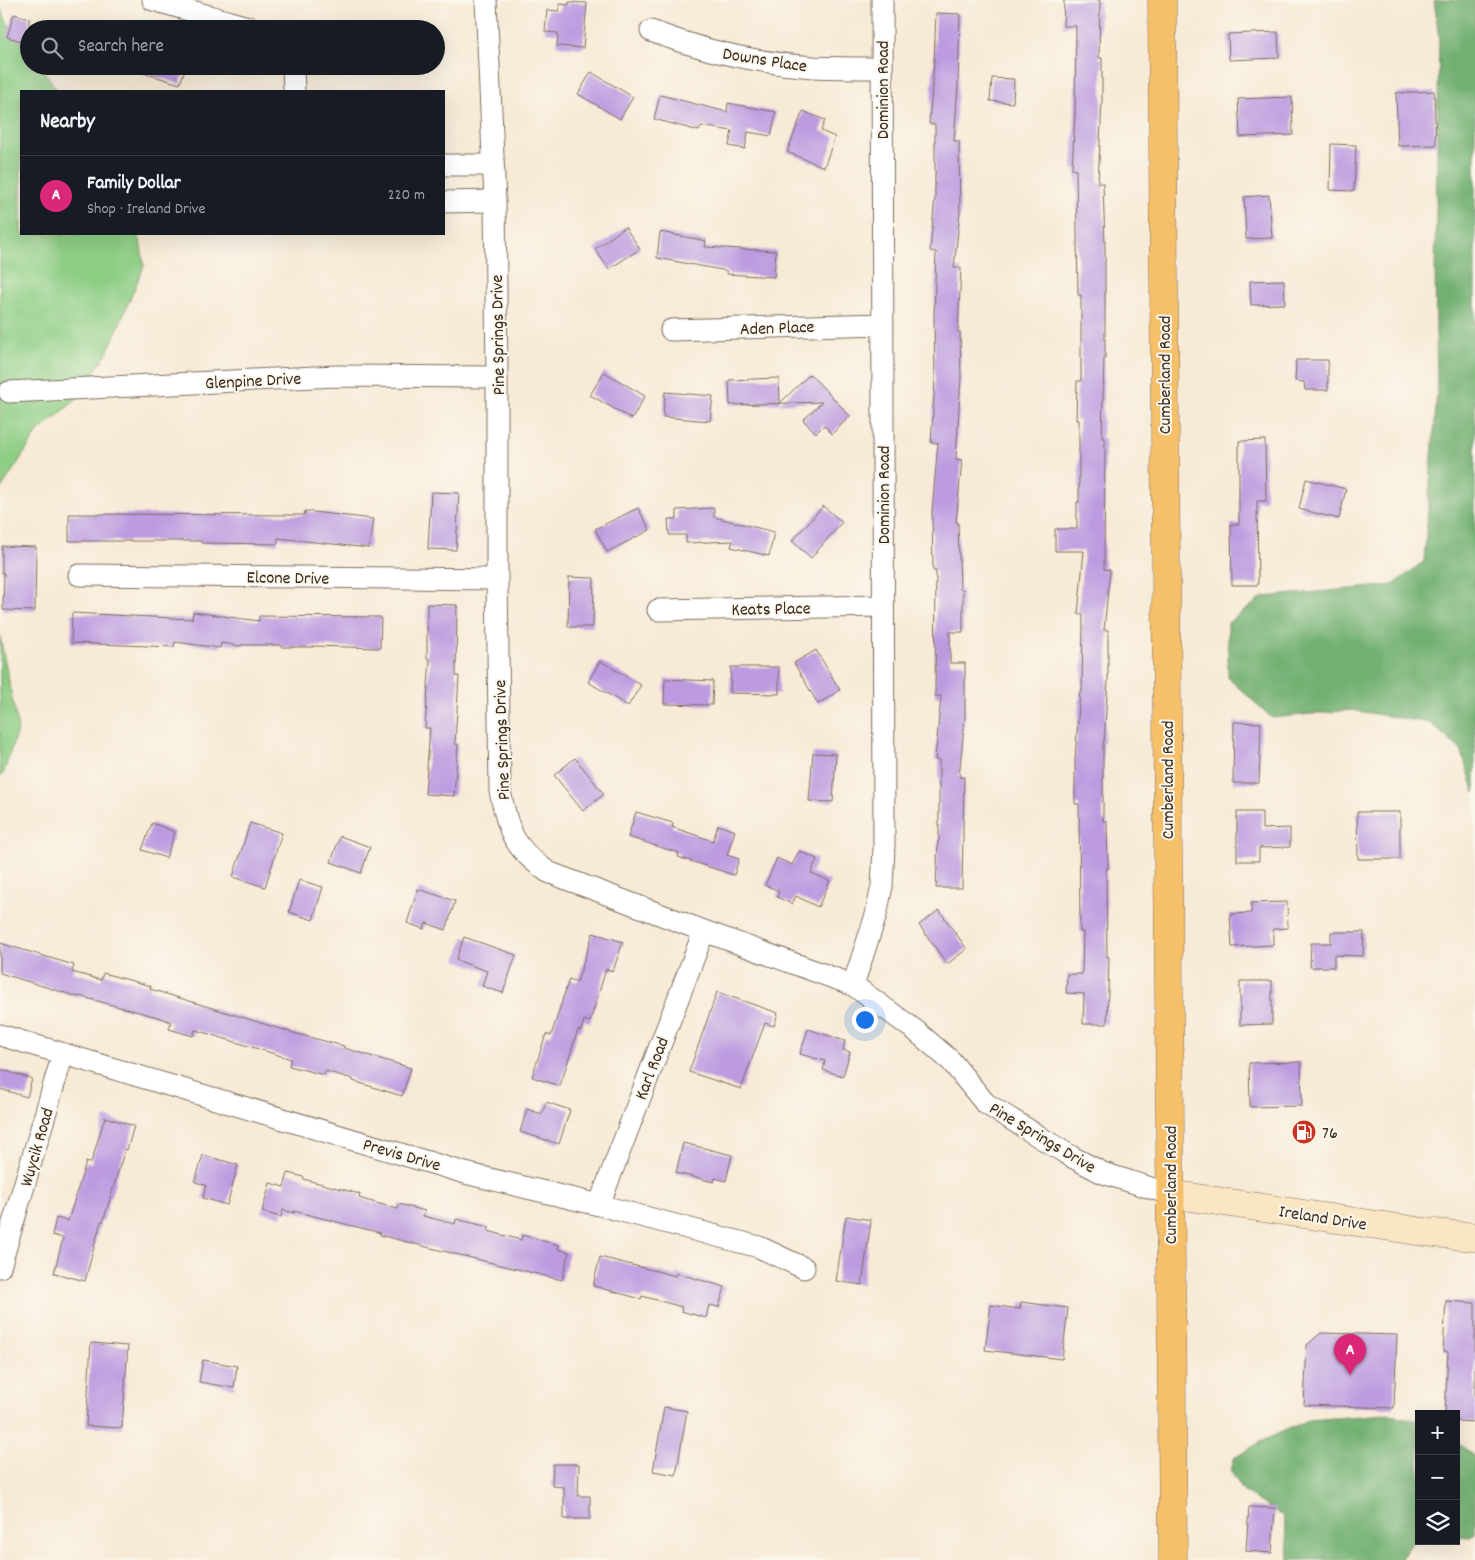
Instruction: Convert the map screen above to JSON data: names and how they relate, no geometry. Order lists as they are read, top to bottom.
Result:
{
  "streets": {
    "main road": ["Cumberland Road", "Ireland Drive"],
    "street": [
      "Downs Place",
      "Dominion Road",
      "Aden Place",
      "Pine Springs Drive",
      "Glenpine Drive",
      "Elcone Drive",
      "Keats Place",
      "Karl Road",
      "Wuycik Road",
      "Previs Drive"
    ]
  },
  "crossings": [
    ["Downs Place", "Dominion Road"],
    ["Dominion Road", "Aden Place"],
    ["Dominion Road", "Pine Springs Drive"],
    ["Dominion Road", "Keats Place"],
    ["Pine Springs Drive", "Cumberland Road"],
    ["Pine Springs Drive", "Glenpine Drive"],
    ["Pine Springs Drive", "Elcone Drive"],
    ["Pine Springs Drive", "Karl Road"],
    ["Pine Springs Drive", "Ireland Drive"],
    ["Cumberland Road", "Ireland Drive"],
    ["Karl Road", "Previs Drive"],
    ["Wuycik Road", "Previs Drive"]
  ],
  "places": {
    "fuel station": ["76"]
  },
  "page": {
    "search": "Search here",
    "heading": "Nearby",
    "list": [
      {
        "mark": "A",
        "name": "Family Dollar",
        "note": "Shop · Ireland Drive",
        "value": "220 m"
      }
    ],
    "pins": "A",
    "map_buttons": ["+", "−"]
  }
}
